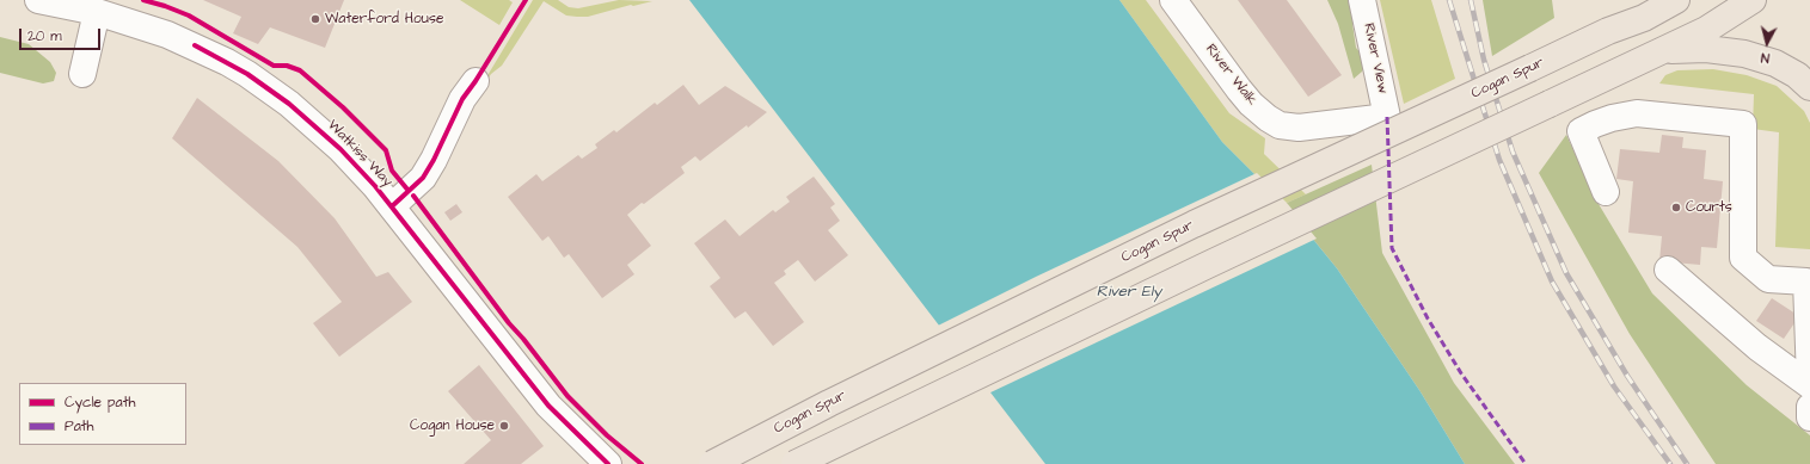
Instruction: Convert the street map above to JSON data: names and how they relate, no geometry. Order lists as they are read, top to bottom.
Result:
{
  "streets": {
    "main road": ["Cogan Spur"],
    "street": ["River View", "River Walk", "Watkiss Way"]
  },
  "crossings": [
    ["River View", "River Walk"]
  ],
  "water": ["River Ely"],
  "places": ["Waterford House", "Courts", "Cogan House"],
  "legend": ["Cycle path", "Path"],
  "scale_bar": "20 m",
  "north": "bottom"
}
